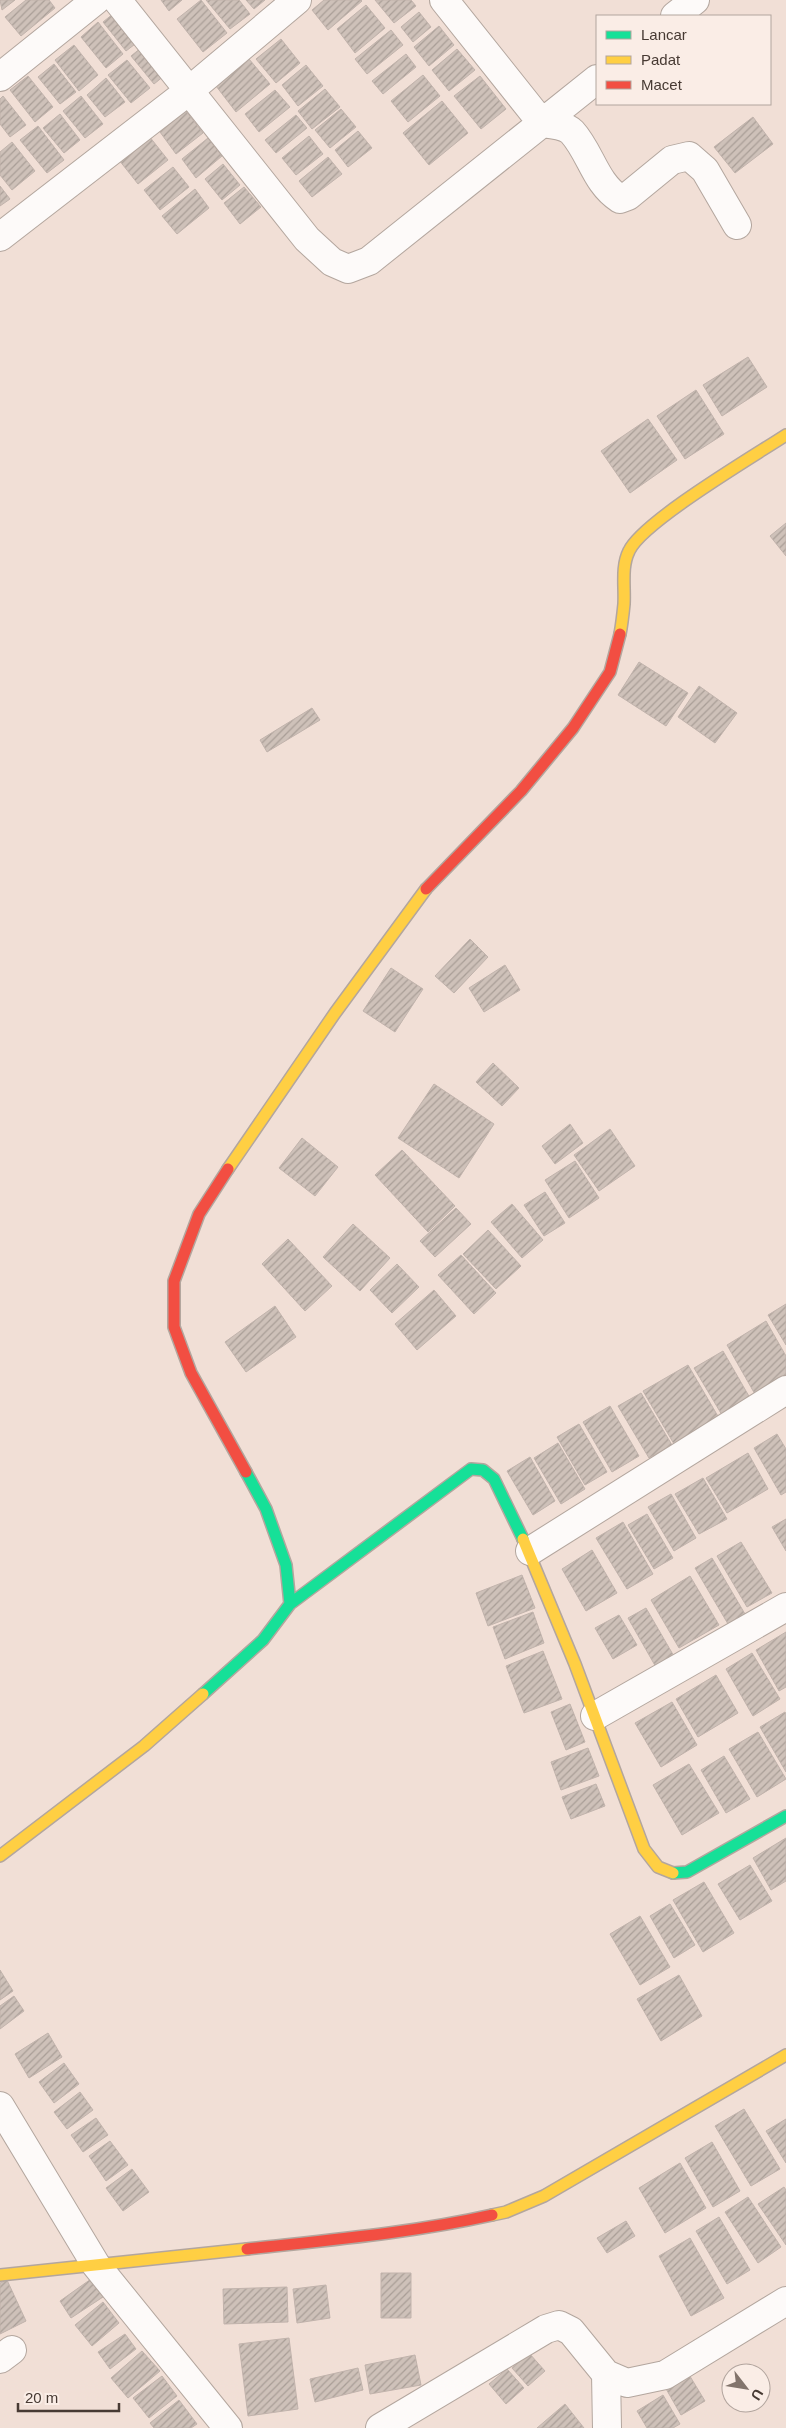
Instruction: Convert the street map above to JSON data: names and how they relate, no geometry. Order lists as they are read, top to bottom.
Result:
{
  "legend": ["Lancar", "Padat", "Macet"],
  "scale_bar": "20 m",
  "north": "bottom right"
}
